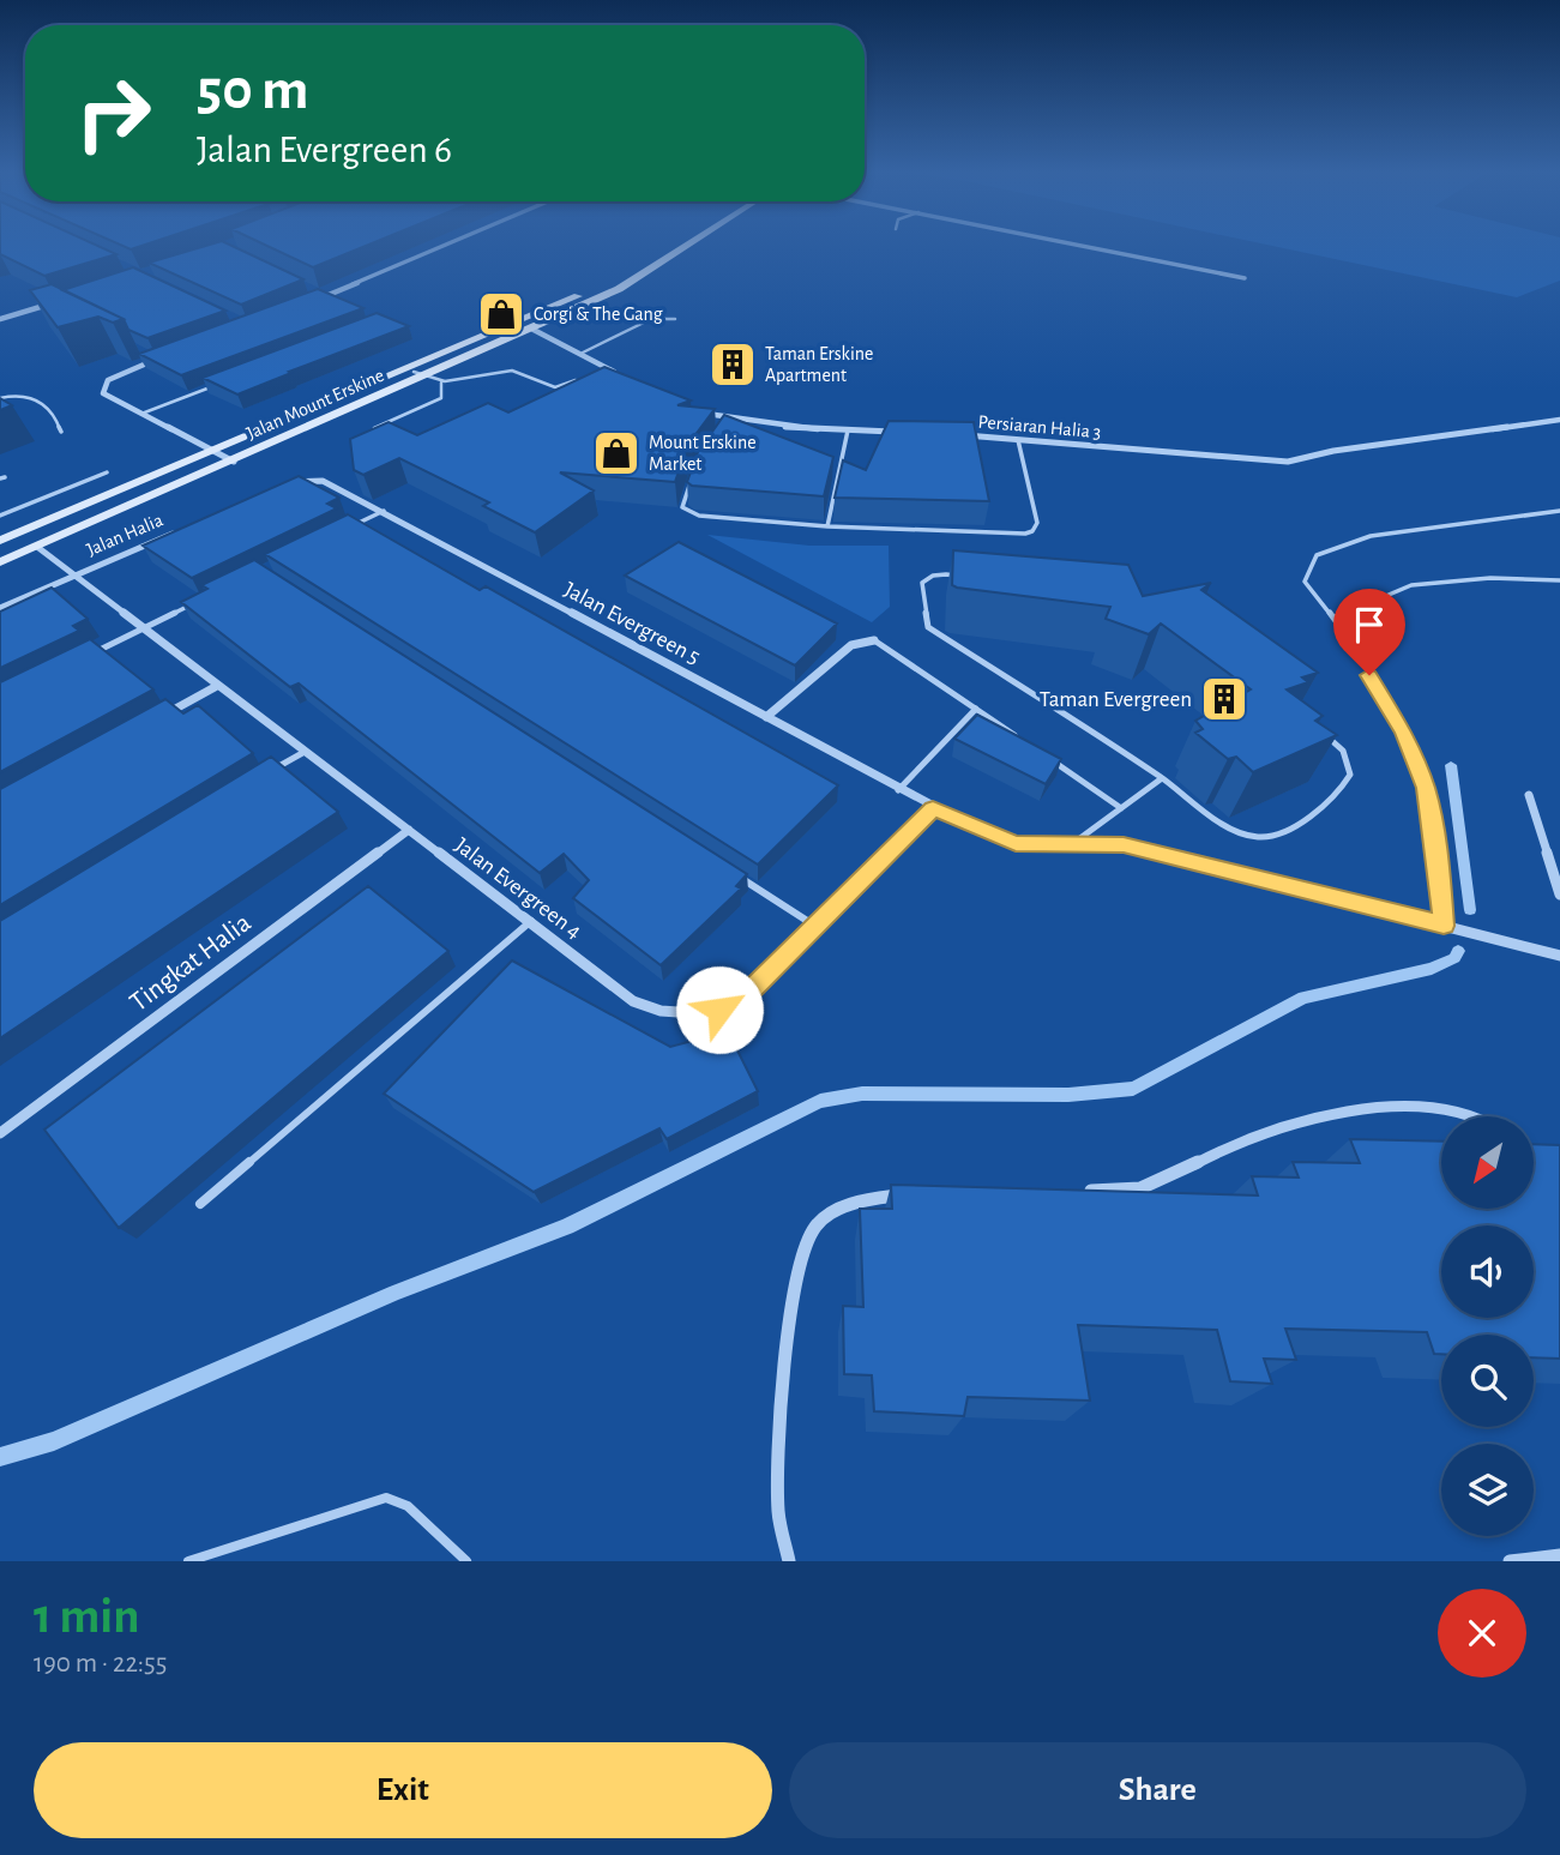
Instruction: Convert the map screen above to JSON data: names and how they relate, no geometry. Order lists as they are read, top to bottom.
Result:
{
  "streets": {
    "main road": ["Jalan Mount Erskine"],
    "street": [
      "Persiaran Halia 3",
      "Jalan Halia",
      "Jalan Evergreen 5",
      "Jalan Evergreen 4",
      "Tingkat Halia"
    ]
  },
  "crossings": [
    ["Jalan Mount Erskine", "Jalan Evergreen 4"],
    ["Jalan Halia", "Jalan Evergreen 4"],
    ["Jalan Evergreen 5", "Jalan Evergreen 4"],
    ["Jalan Evergreen 4", "Tingkat Halia"]
  ],
  "places": {
    "shop": ["Corgi & The Gang", "Mount Erskine Market"],
    "building": ["Taman Erskine Apartment", "Taman Evergreen"]
  },
  "north": "bottom left",
  "page": {
    "turn": ["50 m", "Jalan Evergreen 6"],
    "heading": ["1 min", "190 m · 22:55"],
    "buttons": ["Exit", "Share"]
  }
}
